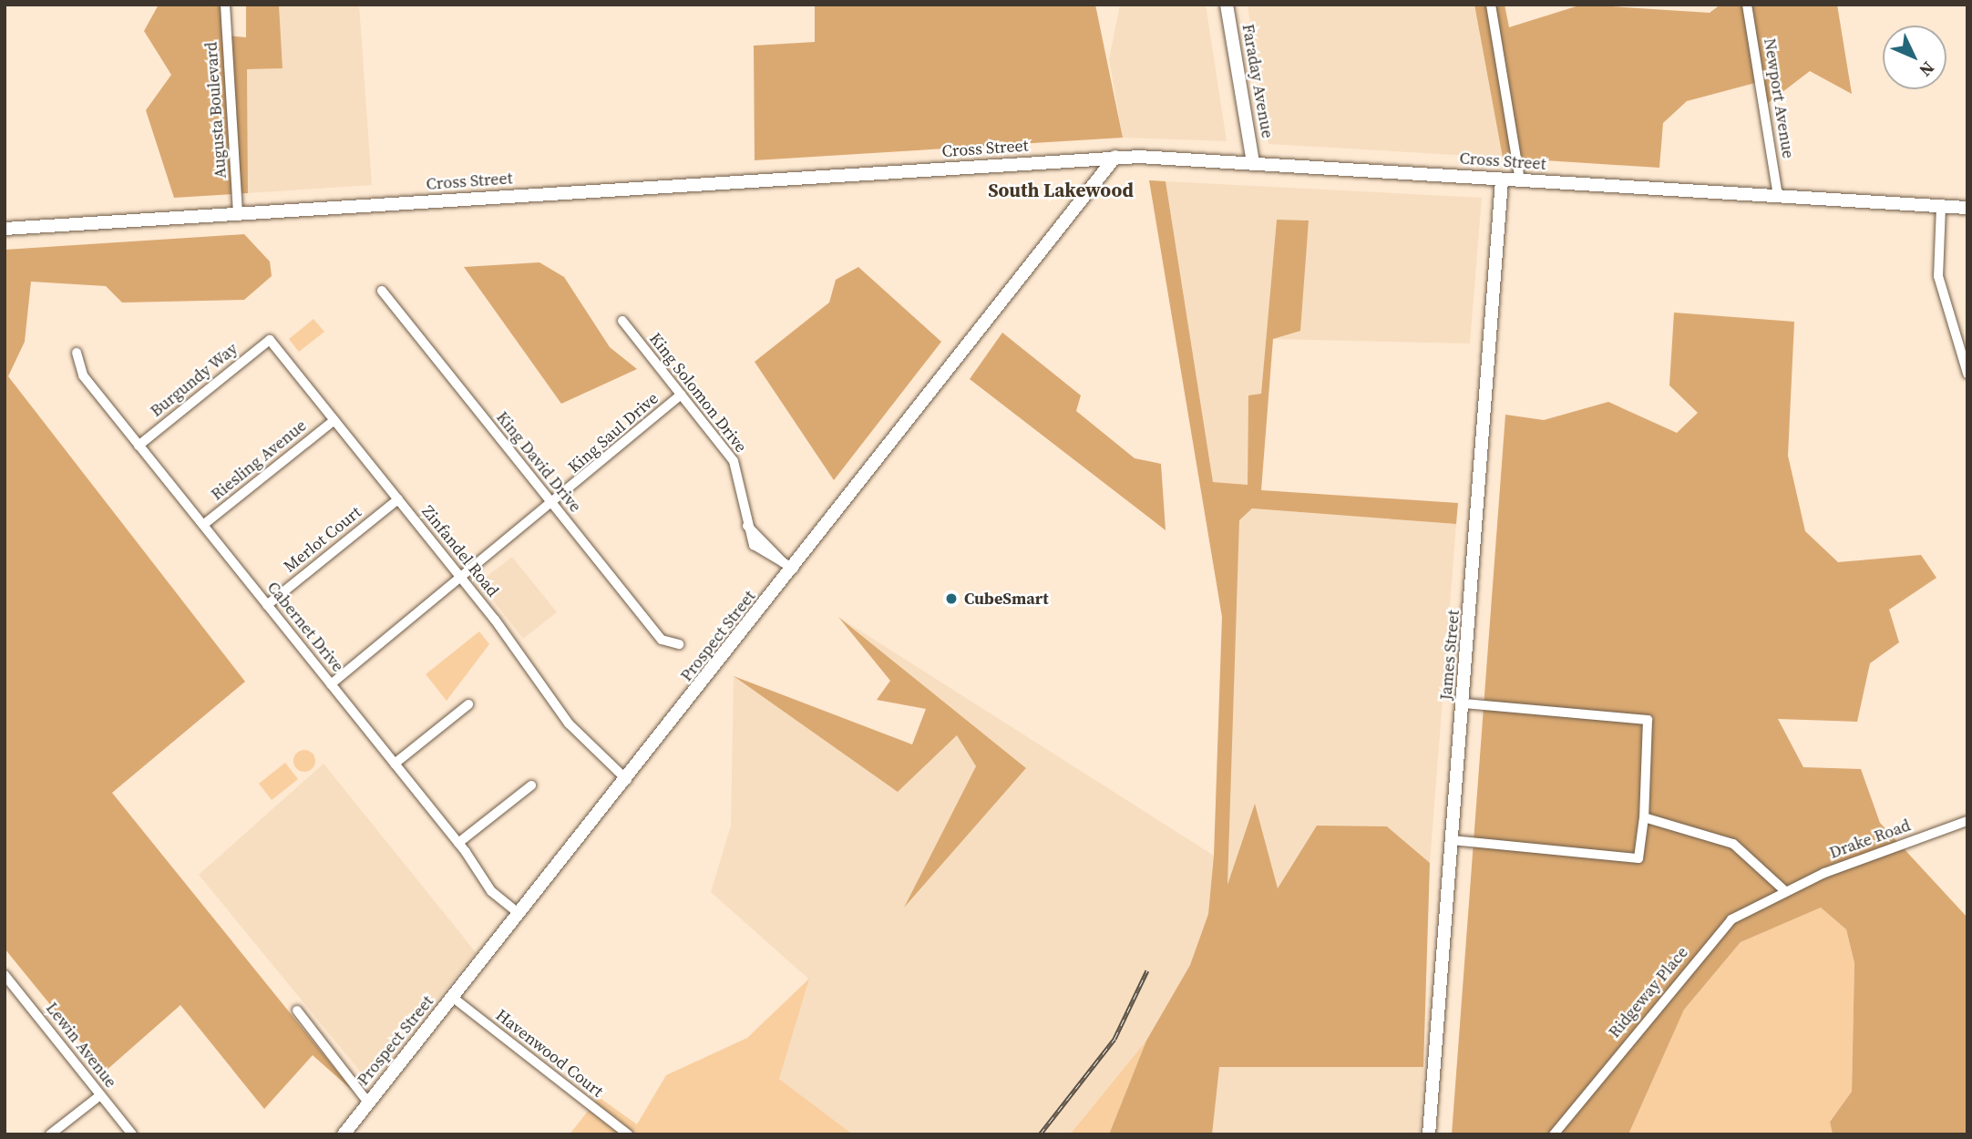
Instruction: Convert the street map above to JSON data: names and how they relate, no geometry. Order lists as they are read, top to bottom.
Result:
{
  "streets": {
    "street": [
      "Faraday Avenue",
      "Newport Avenue",
      "Augusta Boulevard",
      "Cross Street",
      "Burgundy Way",
      "King Solomon Drive",
      "King Saul Drive",
      "Riesling Avenue",
      "King David Drive",
      "Merlot Court",
      "Zinfandel Road",
      "Cabernet Drive",
      "Prospect Street",
      "James Street",
      "Drake Road",
      "Ridgeway Place",
      "Lewin Avenue",
      "Havenwood Court"
    ]
  },
  "crossings": [
    ["Faraday Avenue", "Cross Street"],
    ["Newport Avenue", "Cross Street"],
    ["Augusta Boulevard", "Cross Street"],
    ["Cross Street", "Prospect Street"],
    ["Cross Street", "James Street"],
    ["Burgundy Way", "Zinfandel Road"],
    ["Burgundy Way", "Cabernet Drive"],
    ["King Solomon Drive", "King Saul Drive"],
    ["King Solomon Drive", "Prospect Street"],
    ["King Saul Drive", "King David Drive"],
    ["King Saul Drive", "Zinfandel Road"],
    ["King Saul Drive", "Cabernet Drive"],
    ["Riesling Avenue", "Zinfandel Road"],
    ["Riesling Avenue", "Cabernet Drive"],
    ["Merlot Court", "Zinfandel Road"],
    ["Merlot Court", "Cabernet Drive"],
    ["Zinfandel Road", "Prospect Street"],
    ["Cabernet Drive", "Prospect Street"],
    ["Prospect Street", "Havenwood Court"],
    ["Drake Road", "Ridgeway Place"]
  ],
  "districts": ["South Lakewood"],
  "places": ["CubeSmart"],
  "north": "bottom right"
}
